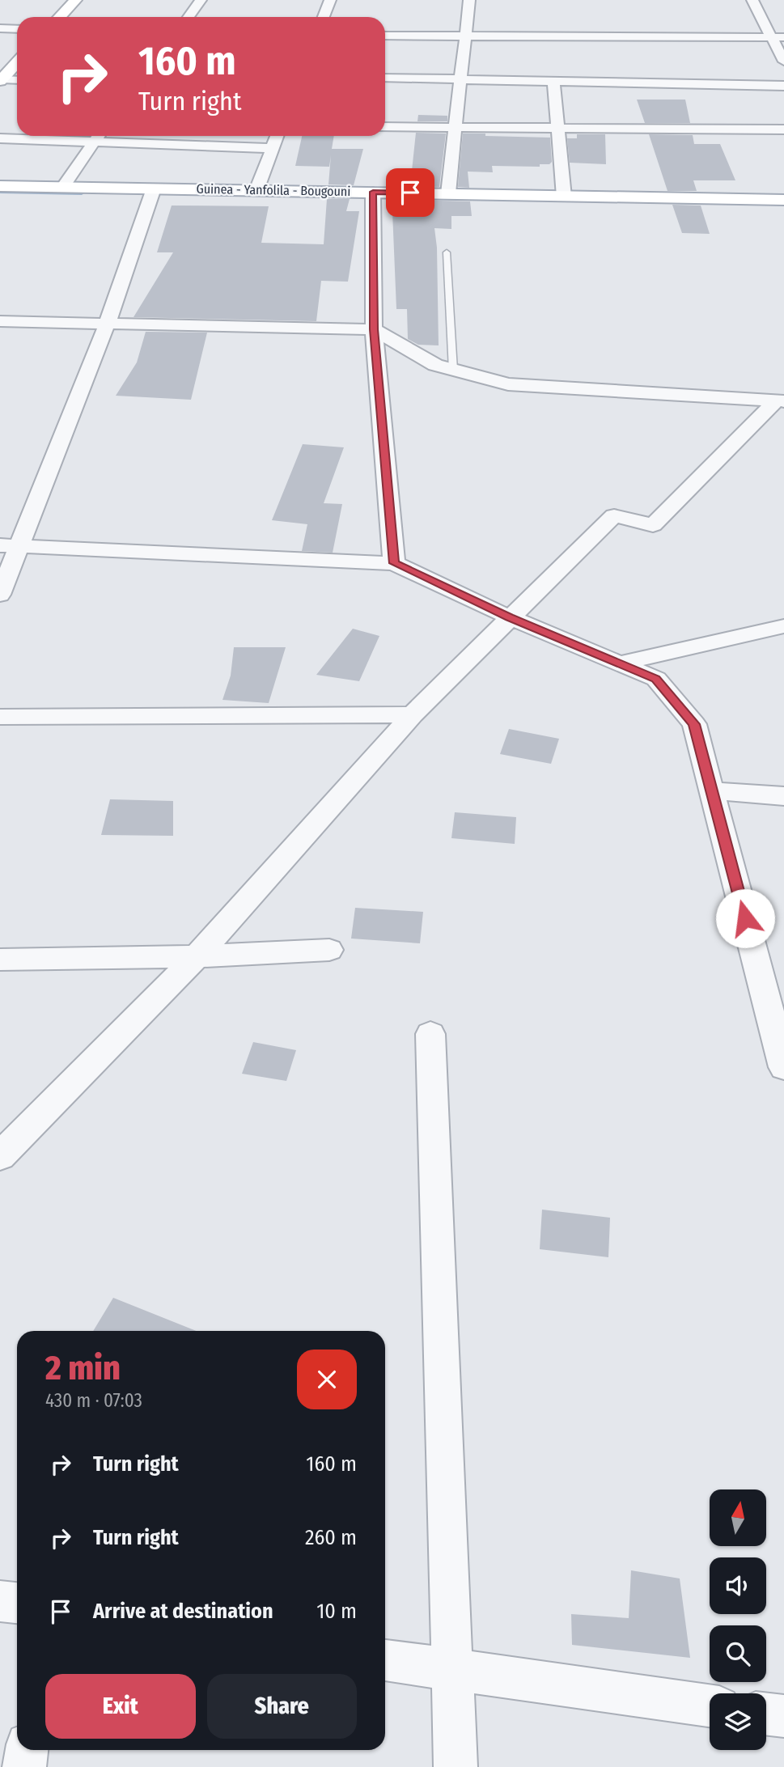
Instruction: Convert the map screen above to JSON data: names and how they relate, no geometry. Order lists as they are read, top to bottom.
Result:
{
  "streets": {
    "main road": ["Guinea - Yanfolila - Bougouni"]
  },
  "north": "top",
  "page": {
    "turn": ["160 m", "Turn right"],
    "heading": ["2 min", "430 m · 07:03"],
    "list": [
      {
        "name": "Turn right",
        "value": "160 m"
      },
      {
        "name": "Turn right",
        "value": "260 m"
      },
      {
        "name": "Arrive at destination",
        "value": "10 m"
      }
    ],
    "buttons": ["Exit", "Share"]
  }
}
